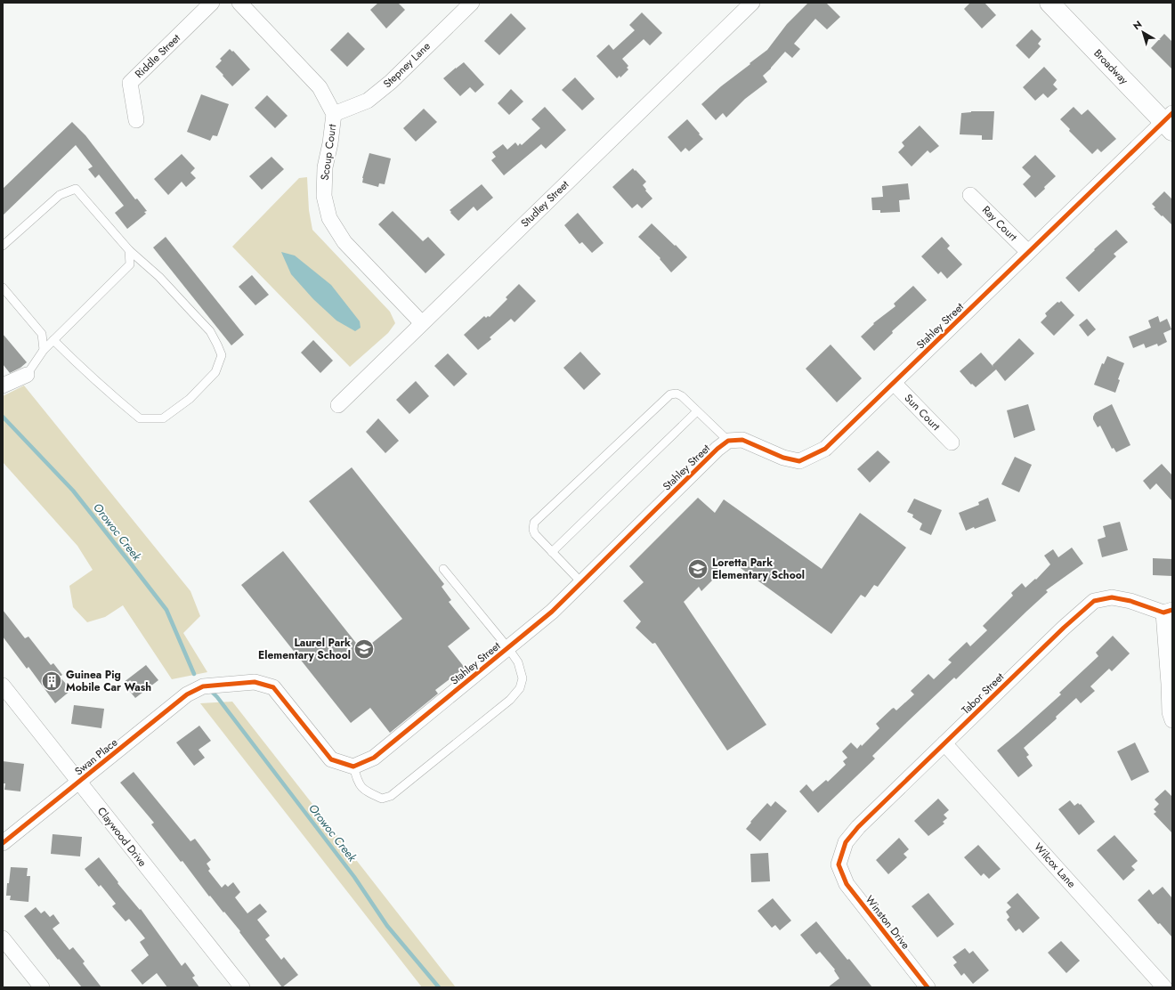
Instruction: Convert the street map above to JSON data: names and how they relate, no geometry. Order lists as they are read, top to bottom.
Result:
{
  "streets": {
    "street": [
      "Riddle Street",
      "Stepney Lane",
      "Broadway",
      "Scoup Court",
      "Studley Street",
      "Ray Court",
      "Stahley Street",
      "Sun Court",
      "Tabor Street",
      "Swan Place",
      "Claywood Drive",
      "Wilcox Lane",
      "Winston Drive"
    ]
  },
  "crossings": [
    ["Stepney Lane", "Scoup Court"],
    ["Broadway", "Stahley Street"],
    ["Scoup Court", "Studley Street"],
    ["Ray Court", "Stahley Street"],
    ["Stahley Street", "Sun Court"],
    ["Stahley Street", "Swan Place"],
    ["Tabor Street", "Wilcox Lane"],
    ["Tabor Street", "Winston Drive"],
    ["Swan Place", "Claywood Drive"]
  ],
  "water": ["Orowoc Creek"],
  "places": {
    "school or university": ["Loretta Park Elementary School", "Laurel Park Elementary School"],
    "building": ["Guinea Pig Mobile Car Wash"]
  },
  "north": "top left"
}
